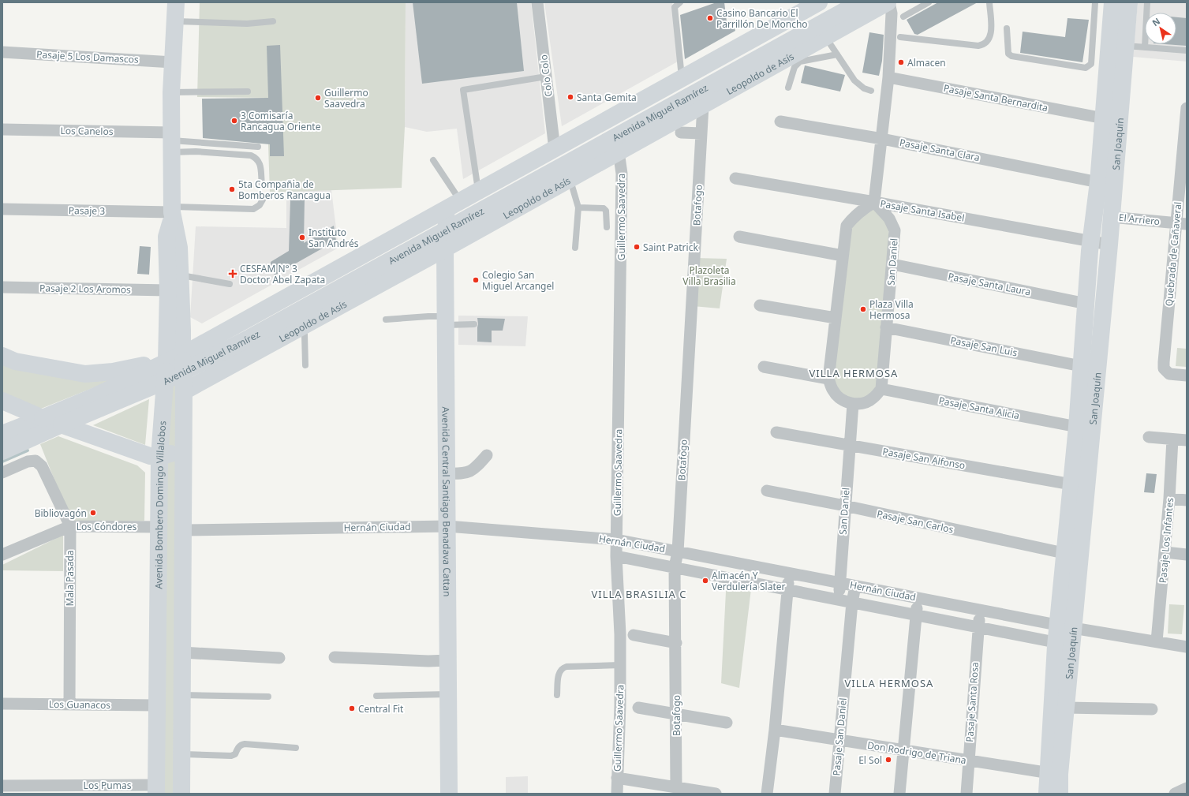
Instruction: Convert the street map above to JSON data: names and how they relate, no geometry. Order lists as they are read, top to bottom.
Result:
{
  "streets": {
    "street": [
      "Pasaje 5 Los Damascos",
      "Leopoldo de Asís",
      "Colo Colo",
      "Pasaje Santa Bernardita",
      "Avenida Miguel Ramírez",
      "Los Canelos",
      "San Joaquín",
      "Pasaje Santa Clara",
      "Botafogo",
      "Pasaje 3",
      "Pasaje Santa Isabel",
      "Guillermo Saavedra",
      "El Arriero",
      "Quebrada de Cañaveral",
      "San Daniel",
      "Pasaje Santa Laura",
      "Pasaje 2 Los Aromos",
      "Pasaje San Luis",
      "Pasaje Santa Alicia",
      "Pasaje San Alfonso",
      "Avenida Central Santiago Benadava Cattan",
      "Avenida Bombero Domingo Villalobos",
      "Pasaje San Carlos",
      "Los Cóndores",
      "Hernán Ciudad",
      "Pasaje Los Infantes",
      "Mala Pasada",
      "Pasaje Santa Rosa",
      "Los Guanacos",
      "Pasaje San Daniel",
      "Don Rodrigo de Triana",
      "Los Pumas"
    ]
  },
  "crossings": [
    ["Leopoldo de Asís", "Botafogo"],
    ["Leopoldo de Asís", "Guillermo Saavedra"],
    ["Leopoldo de Asís", "Avenida Central Santiago Benadava Cattan"],
    ["Colo Colo", "Avenida Miguel Ramírez"],
    ["Pasaje Santa Bernardita", "San Joaquín"],
    ["Avenida Miguel Ramírez", "Avenida Central Santiago Benadava Cattan"],
    ["Avenida Miguel Ramírez", "Avenida Bombero Domingo Villalobos"],
    ["San Joaquín", "Pasaje Santa Clara"],
    ["San Joaquín", "Pasaje Santa Isabel"],
    ["San Joaquín", "El Arriero"],
    ["San Joaquín", "Pasaje Santa Laura"],
    ["San Joaquín", "Pasaje San Luis"],
    ["San Joaquín", "Pasaje Santa Alicia"],
    ["San Joaquín", "Pasaje San Alfonso"],
    ["San Joaquín", "Pasaje San Carlos"],
    ["San Joaquín", "Hernán Ciudad"],
    ["San Joaquín", "Don Rodrigo de Triana"],
    ["Botafogo", "Hernán Ciudad"],
    ["Pasaje Santa Isabel", "San Daniel"],
    ["Guillermo Saavedra", "Hernán Ciudad"],
    ["El Arriero", "Quebrada de Cañaveral"],
    ["San Daniel", "Pasaje Santa Laura"],
    ["San Daniel", "Pasaje San Luis"],
    ["San Daniel", "Pasaje Santa Alicia"],
    ["San Daniel", "Pasaje San Alfonso"],
    ["San Daniel", "Pasaje San Carlos"],
    ["San Daniel", "Hernán Ciudad"],
    ["Avenida Central Santiago Benadava Cattan", "Hernán Ciudad"],
    ["Avenida Bombero Domingo Villalobos", "Los Cóndores"],
    ["Avenida Bombero Domingo Villalobos", "Los Guanacos"],
    ["Avenida Bombero Domingo Villalobos", "Los Pumas"],
    ["Los Cóndores", "Mala Pasada"],
    ["Hernán Ciudad", "Pasaje Los Infantes"],
    ["Hernán Ciudad", "Pasaje Santa Rosa"],
    ["Hernán Ciudad", "Pasaje San Daniel"],
    ["Mala Pasada", "Los Guanacos"],
    ["Pasaje Santa Rosa", "Don Rodrigo de Triana"],
    ["Pasaje San Daniel", "Don Rodrigo de Triana"]
  ],
  "districts": ["VILLA HERMOSA", "VILLA BRASILIA C", "VILLA HERMOSA"],
  "parks": ["Plazoleta Villa Brasilia"],
  "places": {
    "other": [
      "Casino Bancario El Parrillón De Moncho",
      "Almacen",
      "Santa Gemita",
      "Guillermo Saavedra",
      "3 Comisaría Rancagua Oriente",
      "5ta Compañia de Bomberos Rancagua",
      "Instituto San Andrés",
      "Saint Patrick",
      "Colegio San Miguel Arcangel",
      "Plaza Villa Hermosa",
      "Bibliovagón",
      "Almacén Y Verdulería Slater",
      "Central Fit",
      "El Sol"
    ],
    "health": ["CESFAM N° 3 Doctor Abel Zapata"]
  },
  "north": "top left"
}
